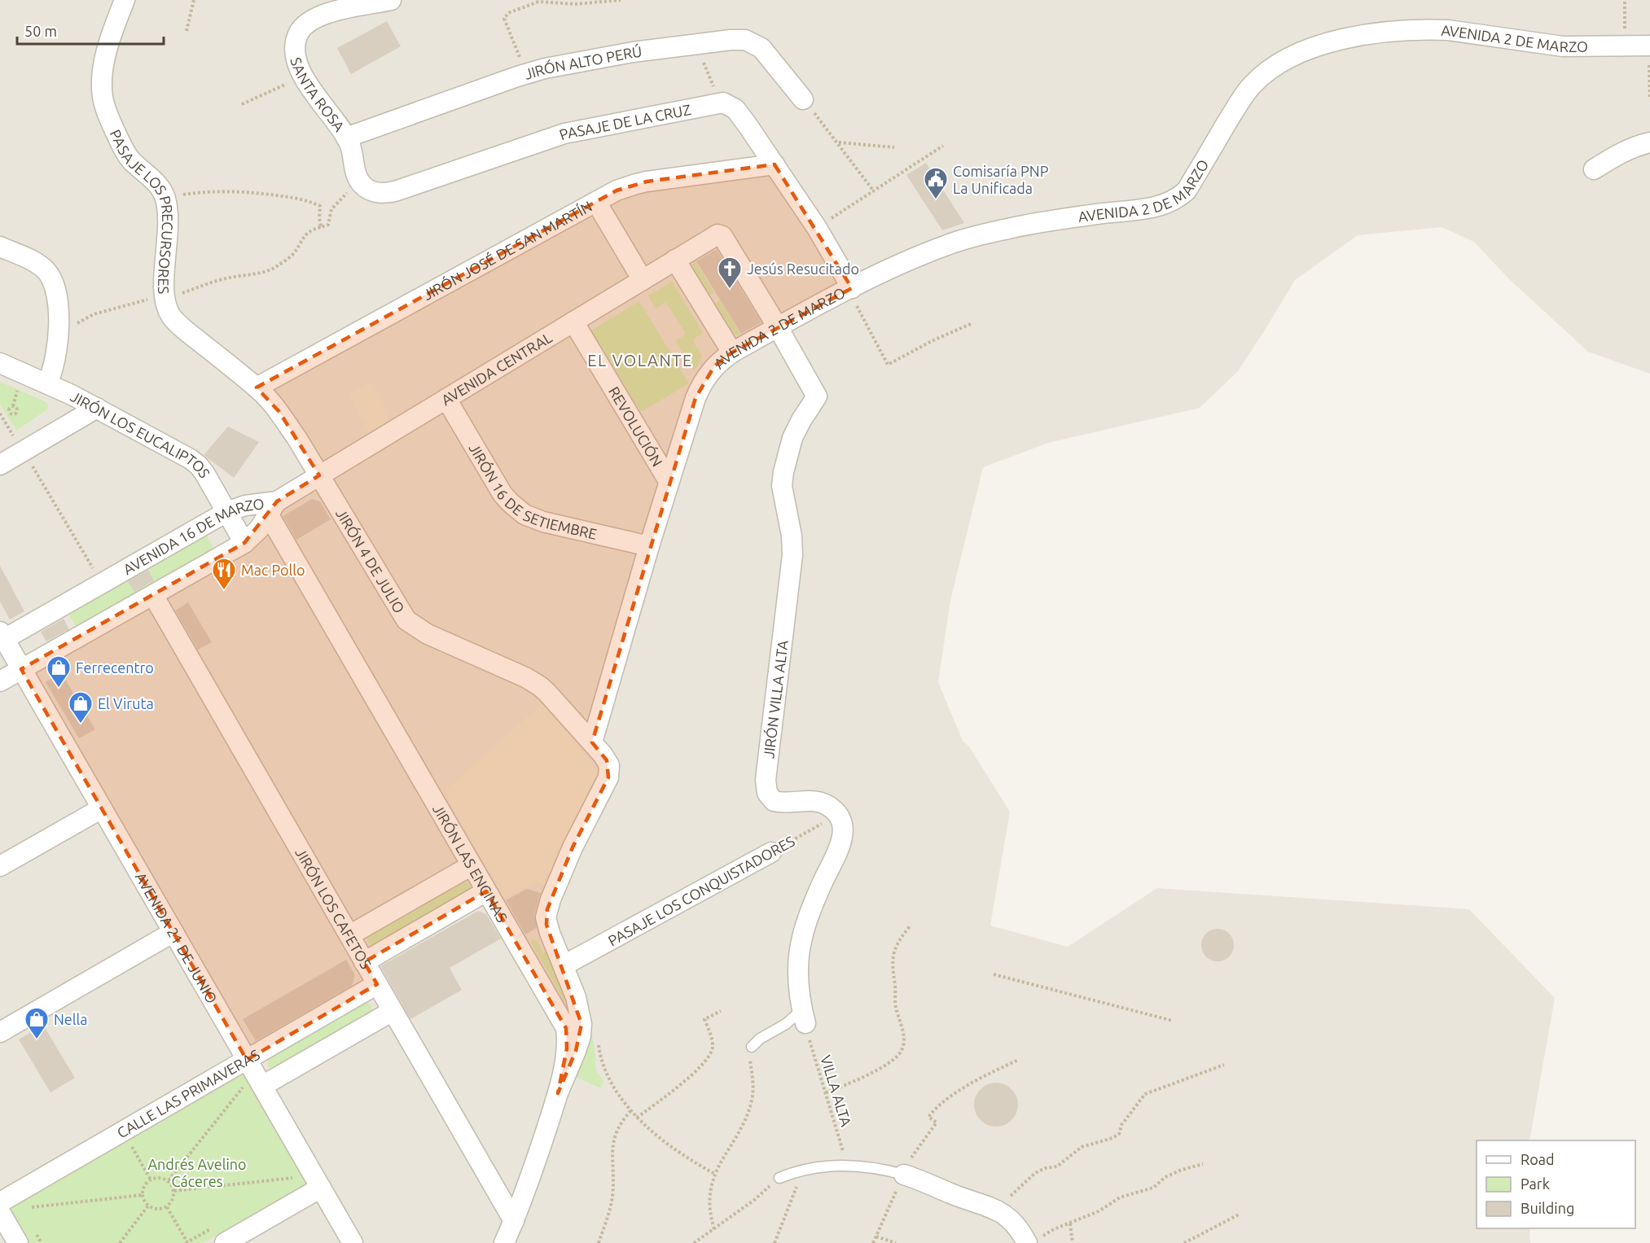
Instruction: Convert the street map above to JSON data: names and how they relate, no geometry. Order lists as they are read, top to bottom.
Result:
{
  "streets": {
    "street": [
      "AVENIDA 2 DE MARZO",
      "JIRÓN ALTO PERÚ",
      "SANTA ROSA",
      "PASAJE DE LA CRUZ",
      "PASAJE LOS PRECURSORES",
      "JIRÓN JOSÉ DE SAN MARTÍN",
      "AVENIDA CENTRAL",
      "REVOLUCIÓN",
      "JIRÓN LOS EUCALIPTOS",
      "JIRÓN 16 DE SETIEMBRE",
      "AVENIDA 16 DE MARZO",
      "JIRÓN 4 DE JULIO",
      "JIRÓN VILLA ALTA",
      "JIRÓN LAS ENCINAS",
      "PASAJE LOS CONQUISTADORES",
      "JIRÓN LOS CAFETOS",
      "AVENIDA 21 DE JUNIO",
      "CALLE LAS PRIMAVERAS"
    ],
    "path": ["VILLA ALTA"]
  },
  "crossings": [
    ["AVENIDA 2 DE MARZO", "AVENIDA CENTRAL"],
    ["AVENIDA 2 DE MARZO", "REVOLUCIÓN"],
    ["AVENIDA 2 DE MARZO", "JIRÓN 16 DE SETIEMBRE"],
    ["AVENIDA 2 DE MARZO", "JIRÓN 4 DE JULIO"],
    ["AVENIDA 2 DE MARZO", "JIRÓN VILLA ALTA"],
    ["JIRÓN ALTO PERÚ", "SANTA ROSA"],
    ["PASAJE LOS PRECURSORES", "JIRÓN JOSÉ DE SAN MARTÍN"],
    ["PASAJE LOS PRECURSORES", "JIRÓN 4 DE JULIO"],
    ["JIRÓN JOSÉ DE SAN MARTÍN", "JIRÓN 4 DE JULIO"],
    ["AVENIDA CENTRAL", "REVOLUCIÓN"],
    ["AVENIDA CENTRAL", "JIRÓN 16 DE SETIEMBRE"],
    ["AVENIDA CENTRAL", "AVENIDA 16 DE MARZO"],
    ["AVENIDA CENTRAL", "JIRÓN 4 DE JULIO"],
    ["AVENIDA CENTRAL", "JIRÓN VILLA ALTA"],
    ["AVENIDA CENTRAL", "JIRÓN LAS ENCINAS"],
    ["JIRÓN LOS EUCALIPTOS", "AVENIDA 16 DE MARZO"],
    ["AVENIDA 16 DE MARZO", "JIRÓN LAS ENCINAS"],
    ["AVENIDA 16 DE MARZO", "JIRÓN LOS CAFETOS"],
    ["AVENIDA 16 DE MARZO", "AVENIDA 21 DE JUNIO"],
    ["JIRÓN VILLA ALTA", "PASAJE LOS CONQUISTADORES"],
    ["JIRÓN LAS ENCINAS", "JIRÓN LOS CAFETOS"],
    ["JIRÓN LOS CAFETOS", "CALLE LAS PRIMAVERAS"],
    ["AVENIDA 21 DE JUNIO", "CALLE LAS PRIMAVERAS"]
  ],
  "districts": ["EL VOLANTE"],
  "parks": ["Andrés Avelino Cáceres"],
  "places": {
    "public building": ["Comisaría PNP La Unificada"],
    "church": ["Jesús Resucitado"],
    "restaurant": ["Mac Pollo"],
    "shop": ["Ferrecentro", "El Viruta", "Nella"]
  },
  "legend": ["Road", "Park", "Building"],
  "scale_bar": "50 m"
}
